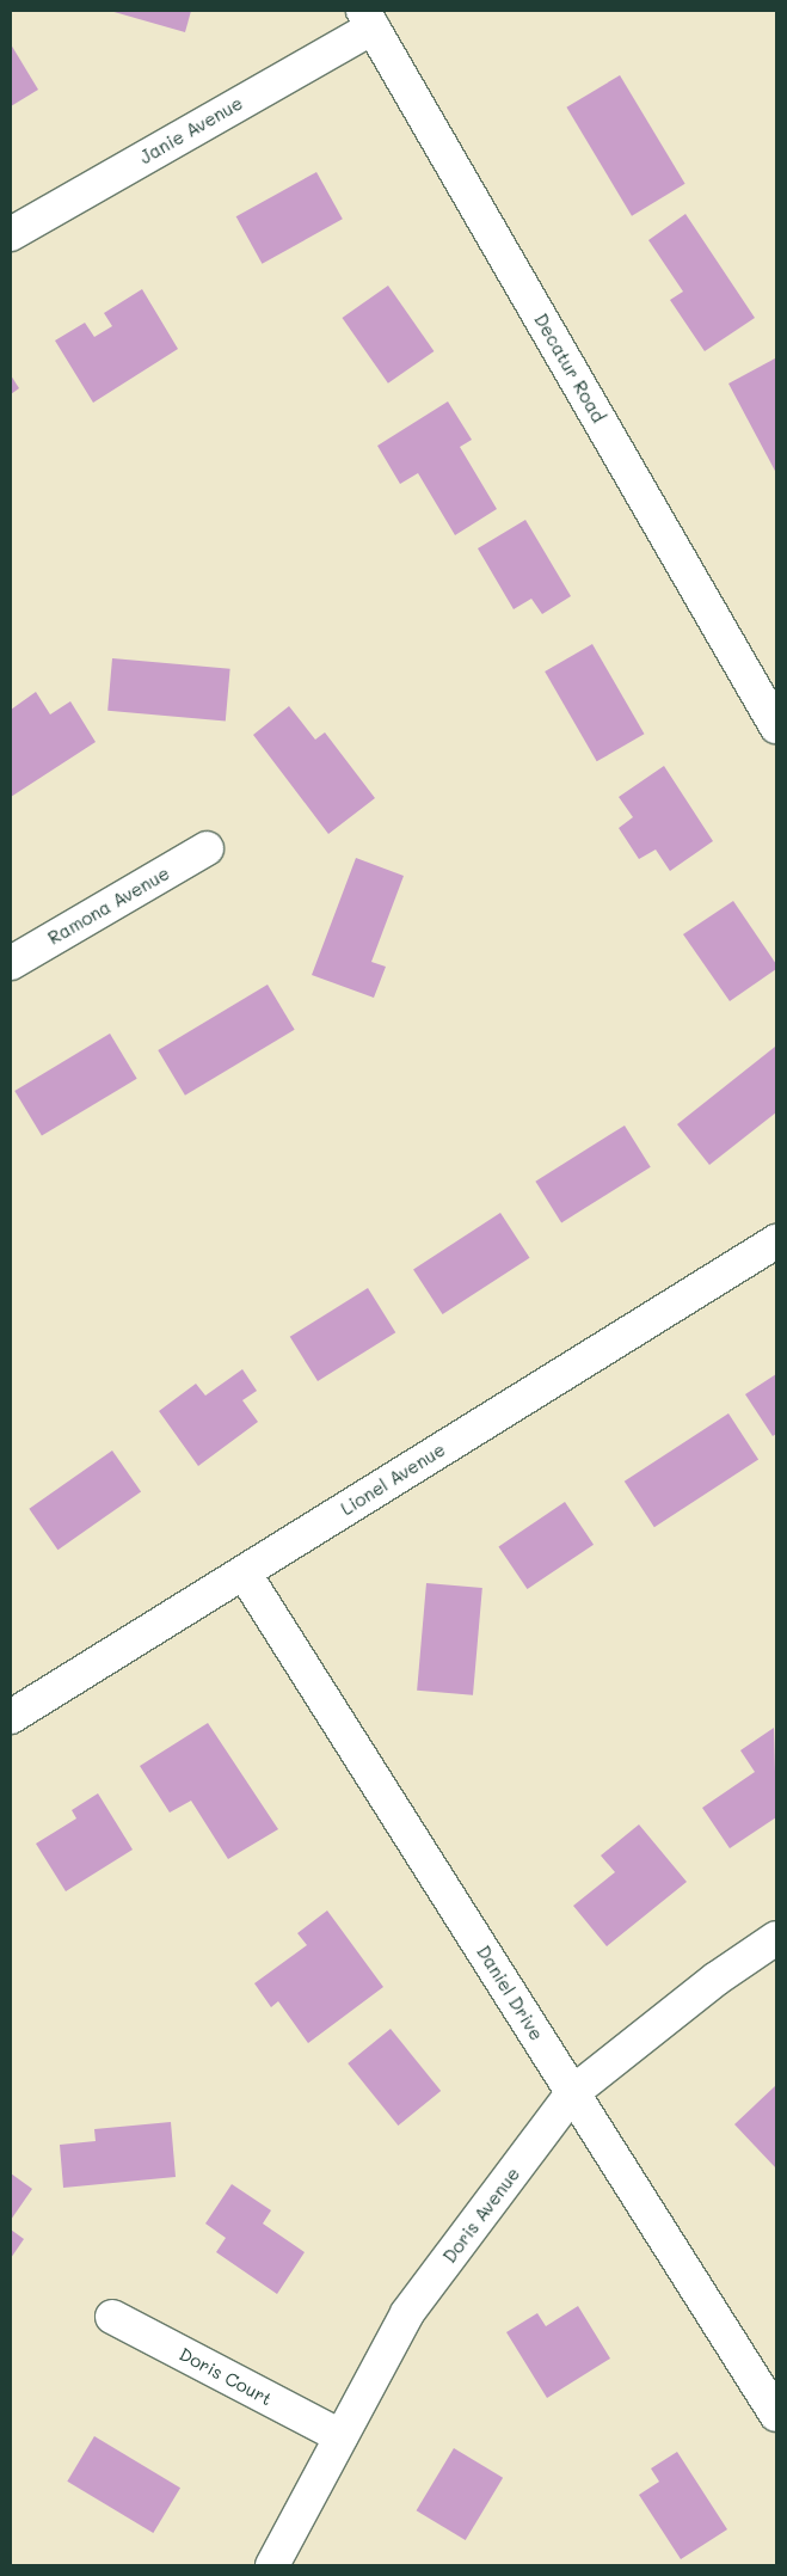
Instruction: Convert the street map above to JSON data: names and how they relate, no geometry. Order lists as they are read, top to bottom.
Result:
{
  "streets": {
    "street": [
      "Janie Avenue",
      "Decatur Road",
      "Ramona Avenue",
      "Lionel Avenue",
      "Daniel Drive",
      "Doris Avenue",
      "Doris Court"
    ]
  },
  "crossings": [
    ["Janie Avenue", "Decatur Road"],
    ["Lionel Avenue", "Daniel Drive"],
    ["Daniel Drive", "Doris Avenue"],
    ["Doris Avenue", "Doris Court"]
  ]
}
